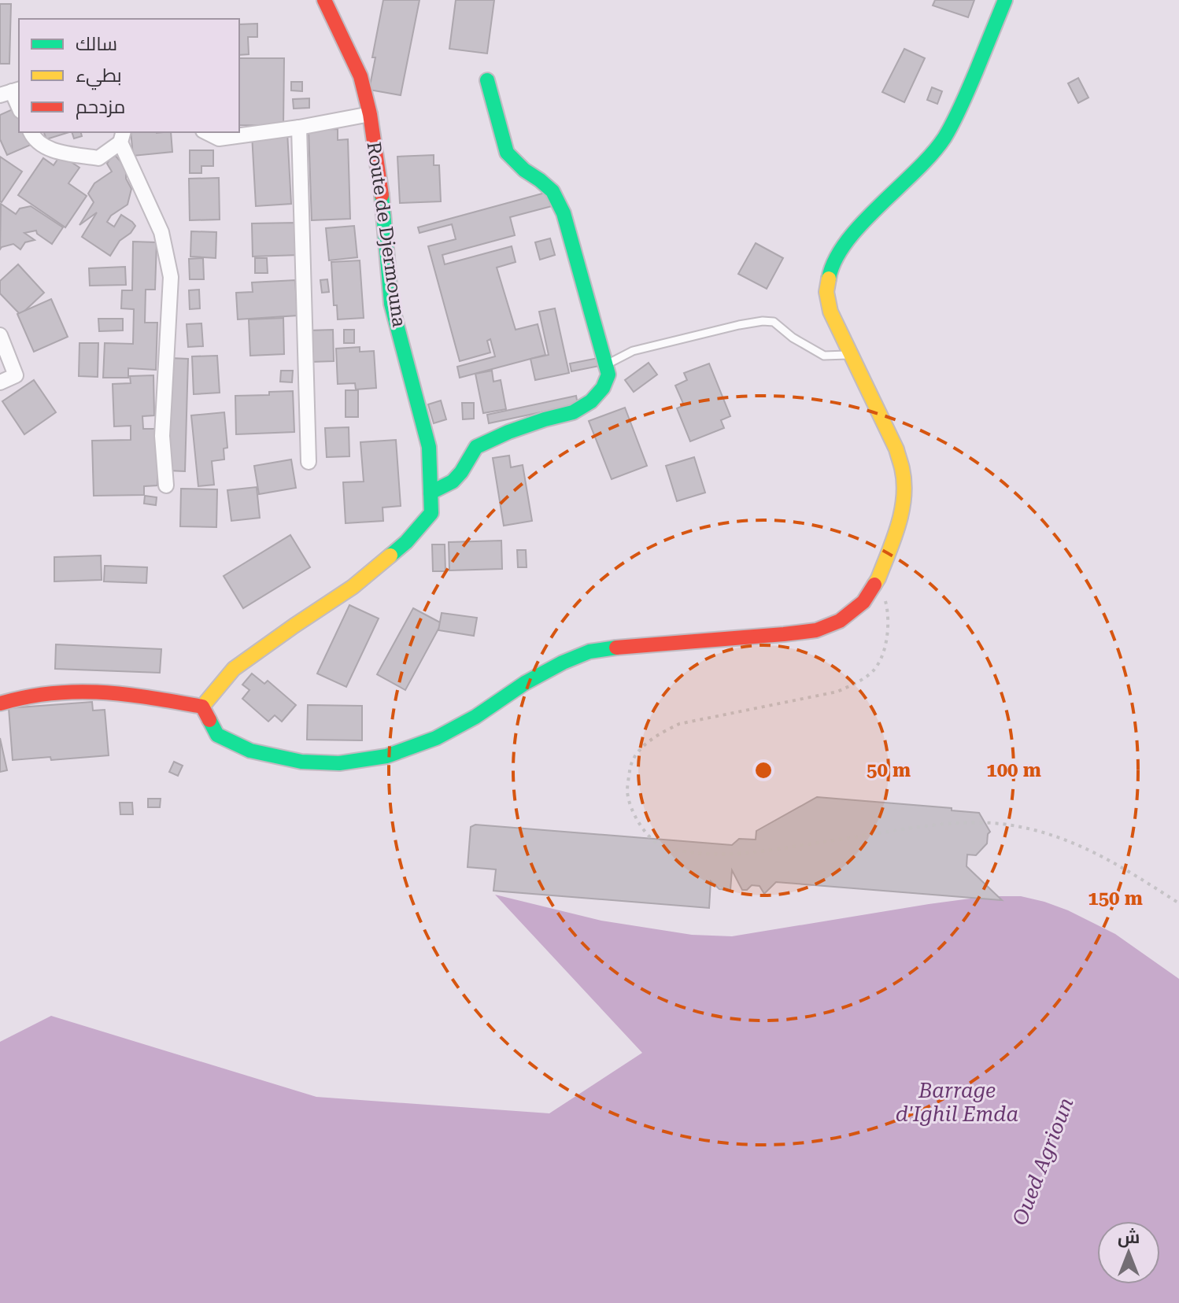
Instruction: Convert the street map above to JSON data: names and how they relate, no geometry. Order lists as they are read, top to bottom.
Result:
{
  "streets": {
    "main road": ["Route de Djermouna"]
  },
  "water": ["Barrage d'Ighil Emda", "Oued Agrioun"],
  "legend": ["سالك", "بطيء", "مزدحم"],
  "north": "top",
  "rings": ["50 m", "100 m", "150 m"]
}
